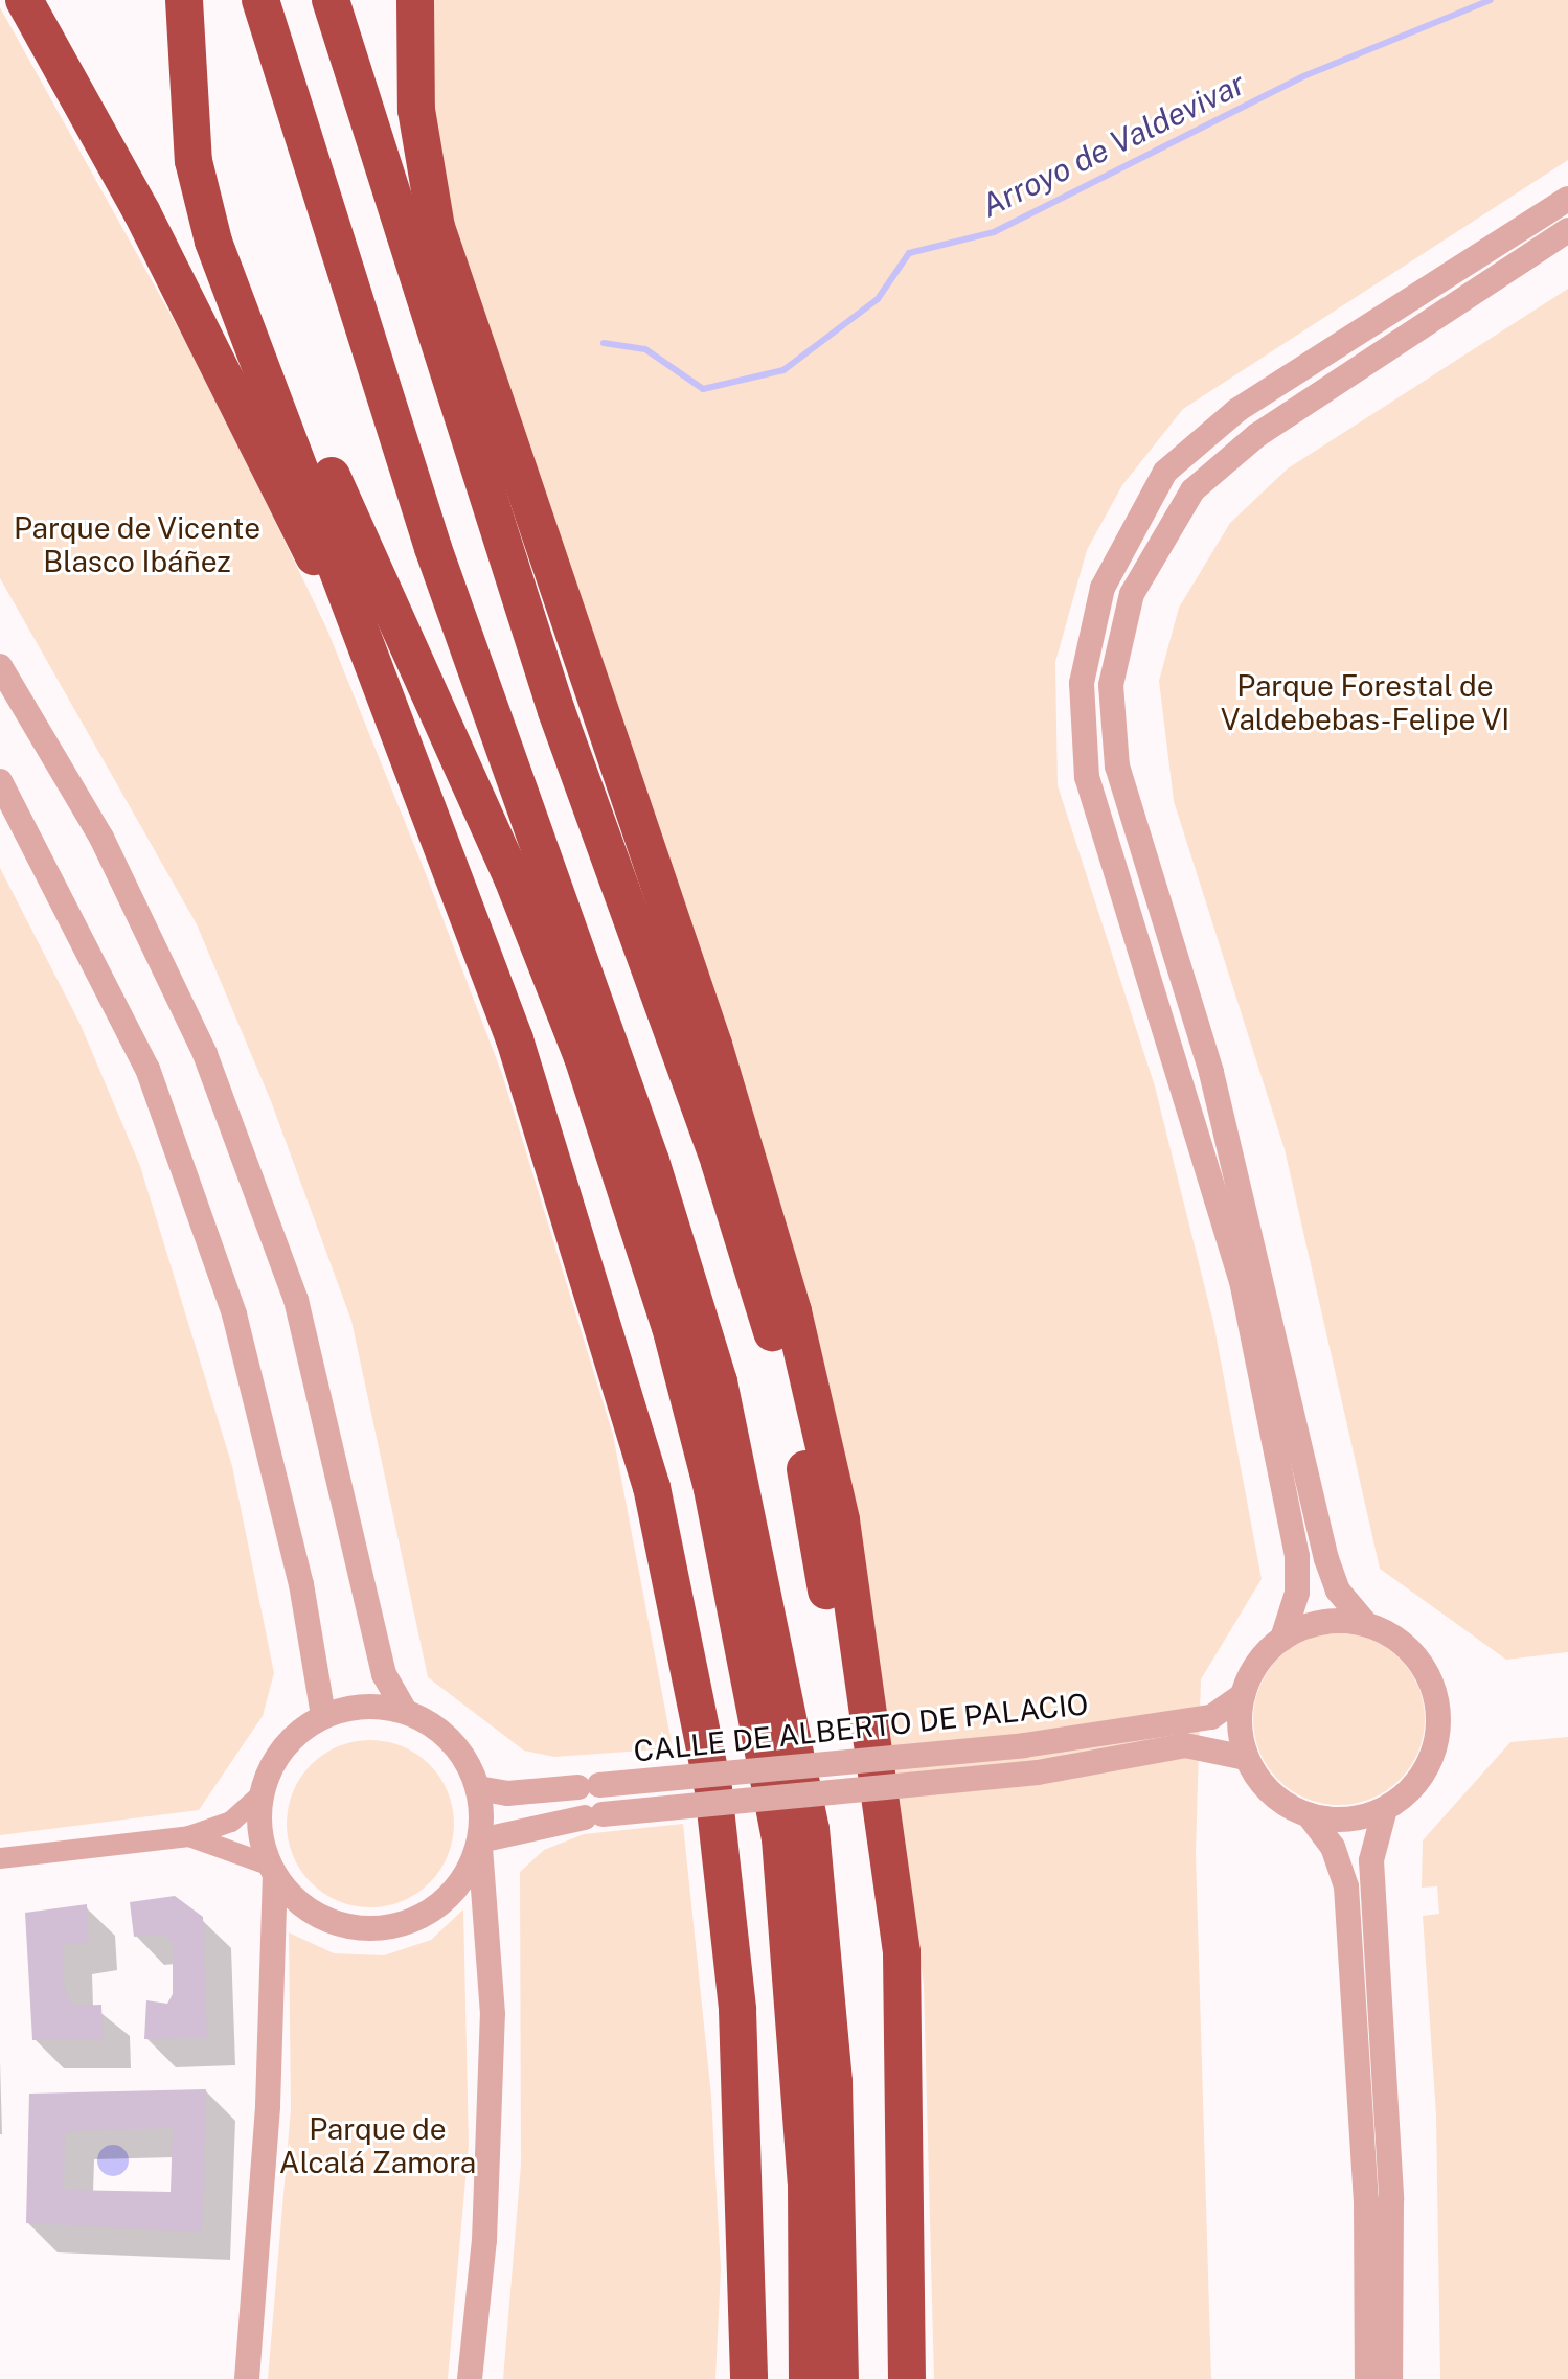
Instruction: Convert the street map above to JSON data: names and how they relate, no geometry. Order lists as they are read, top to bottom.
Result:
{
  "streets": {
    "street": ["CALLE DE ALBERTO DE PALACIO"]
  },
  "water": ["Arroyo de Valdevivar"],
  "parks": ["Parque de Vicente Blasco Ibáñez", "Parque Forestal de Valdebebas-Felipe VI", "Parque de Alcalá Zamora"]
}
